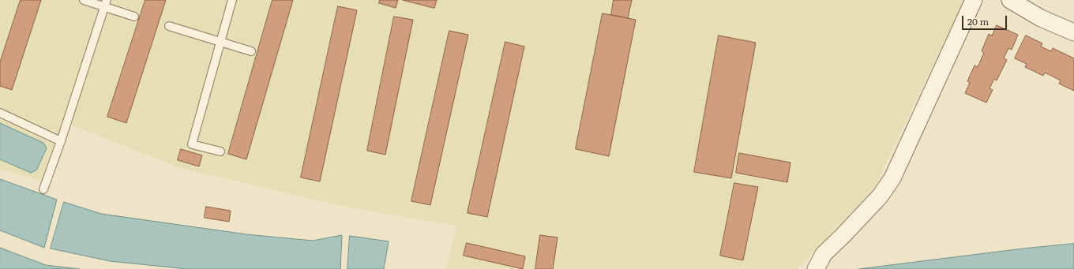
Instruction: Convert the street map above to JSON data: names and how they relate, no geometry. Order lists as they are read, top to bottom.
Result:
{
  "scale_bar": "20 m"
}
